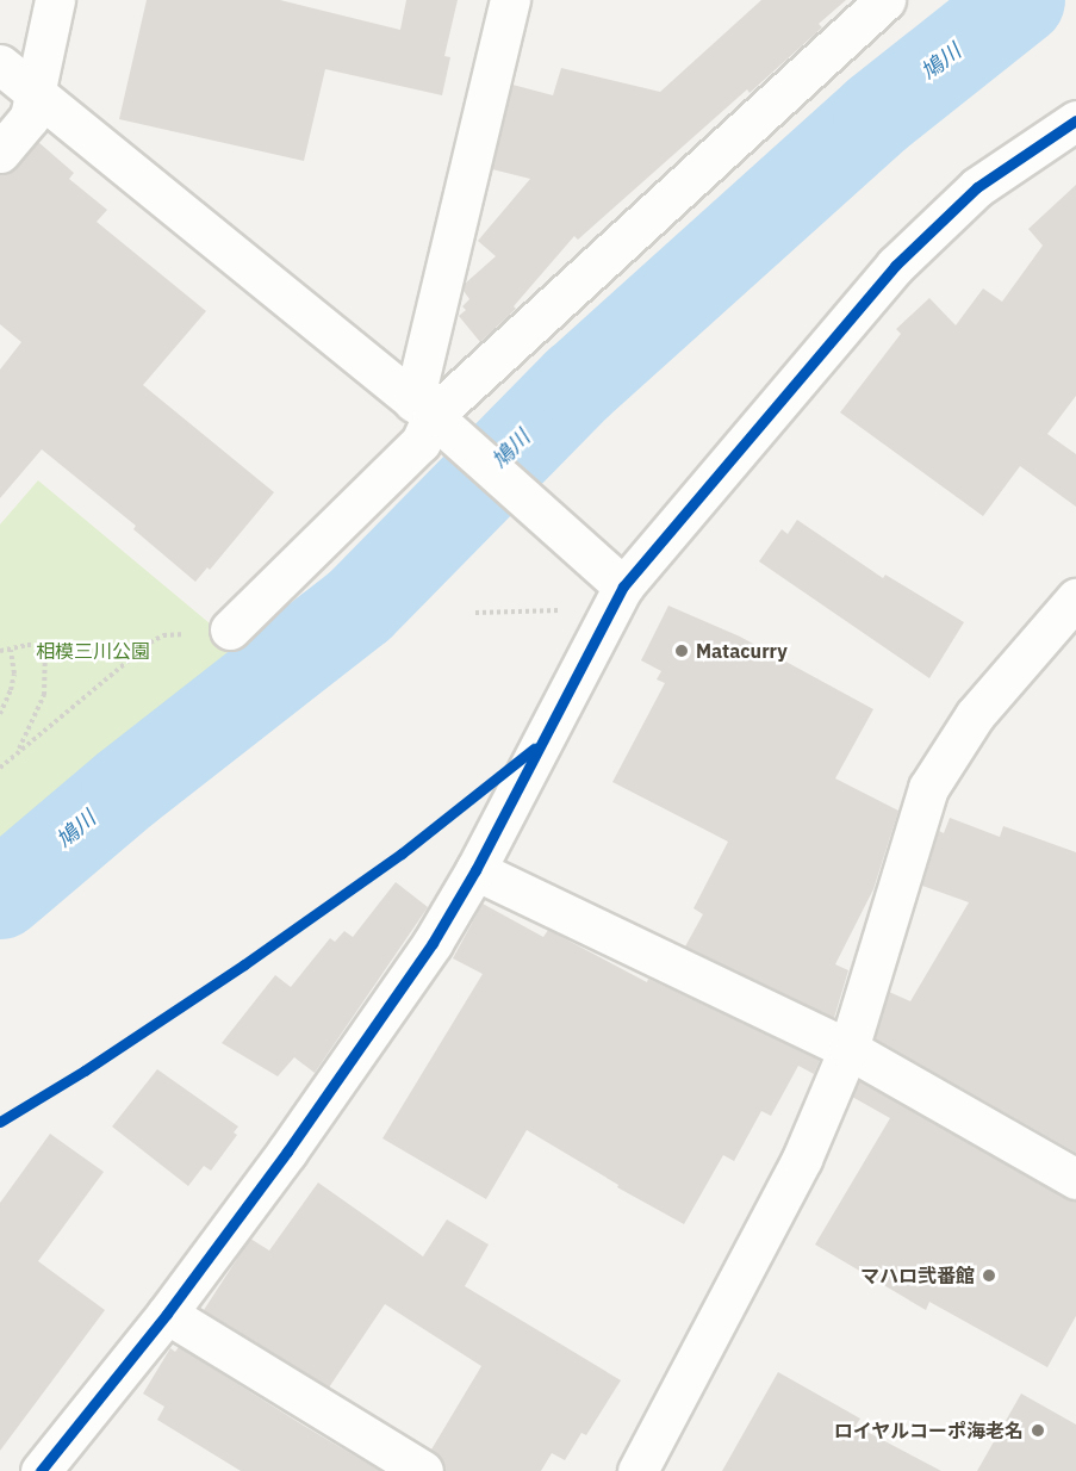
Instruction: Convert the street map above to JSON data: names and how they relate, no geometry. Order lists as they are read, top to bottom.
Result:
{
  "water": ["鳩川"],
  "parks": ["相模三川公園"],
  "places": ["Matacurry", "マハロ弐番館", "ロイヤルコーポ海老名"]
}
